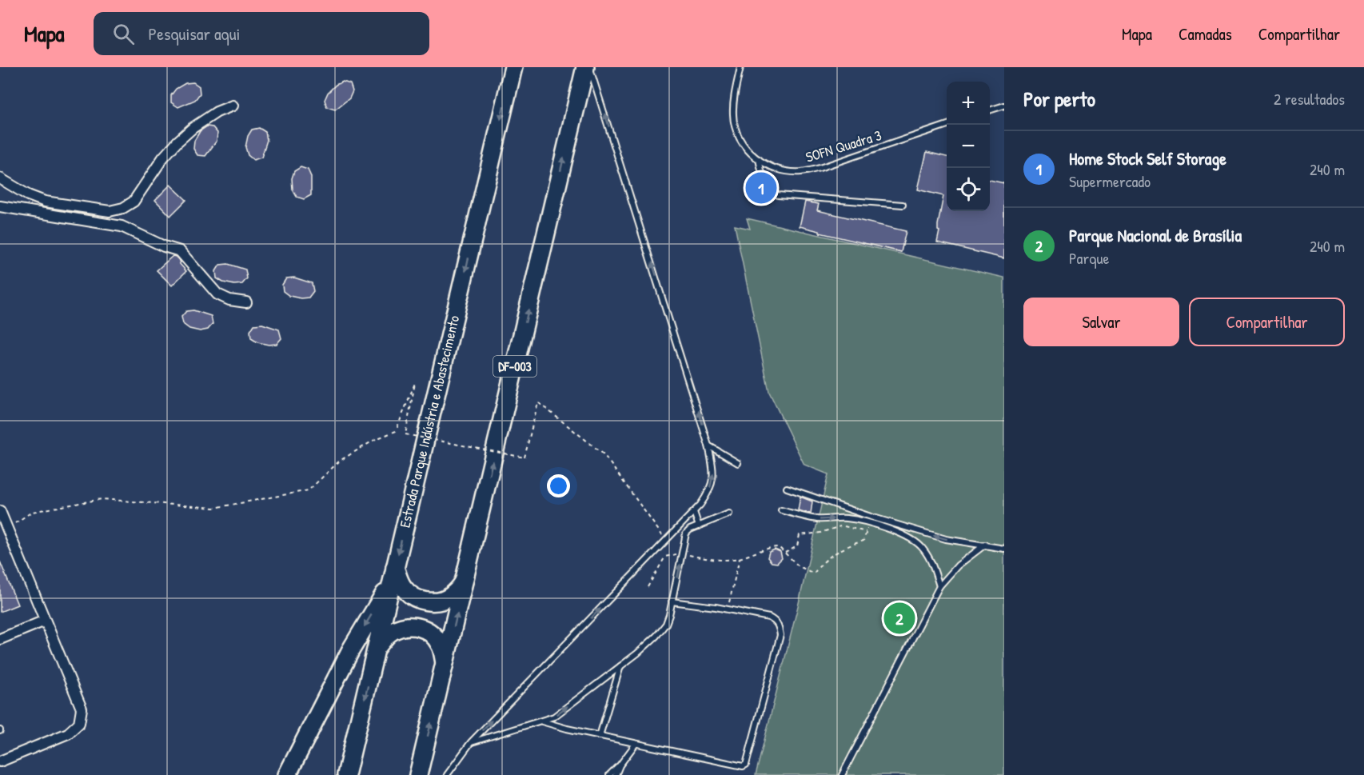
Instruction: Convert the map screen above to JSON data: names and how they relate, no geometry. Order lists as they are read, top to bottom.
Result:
{
  "streets": {
    "highway": ["DF-003", "Estrada Parque Indústria e Abastecimento"],
    "lane": ["SOFN Quadra 3"]
  },
  "page": {
    "header": "Mapa",
    "search": "Pesquisar aqui",
    "nav": ["Mapa", "Camadas", "Compartilhar"],
    "heading": ["Por perto", "2 resultados"],
    "map_buttons": ["+", "−"],
    "list": [
      {
        "mark": "1",
        "name": "Home Stock Self Storage",
        "note": "Supermercado",
        "value": "240 m"
      },
      {
        "mark": "2",
        "name": "Parque Nacional de Brasília",
        "note": "Parque",
        "value": "240 m"
      }
    ],
    "pins": ["1", "2"],
    "buttons": ["Salvar", "Compartilhar"]
  }
}
